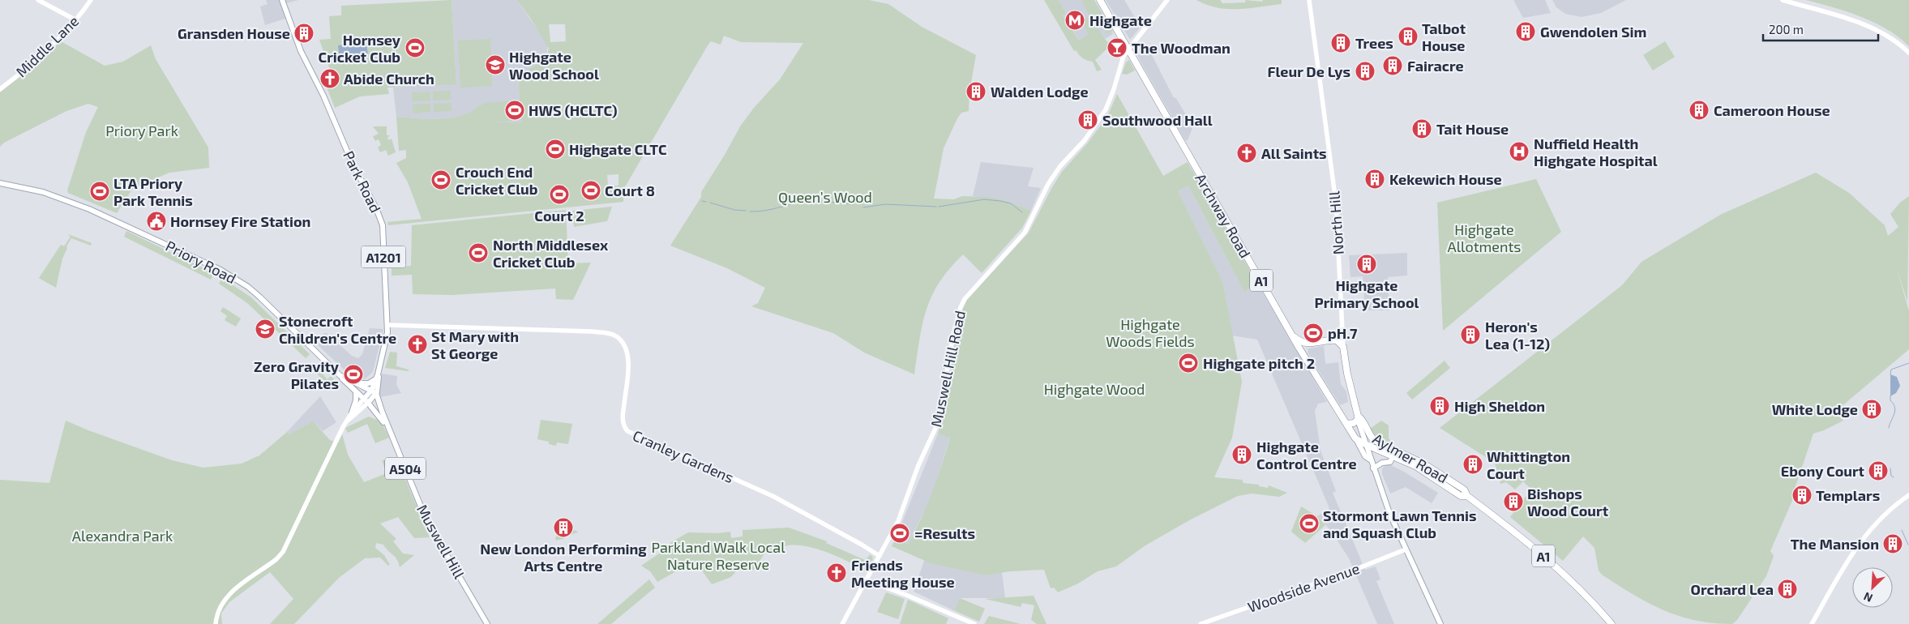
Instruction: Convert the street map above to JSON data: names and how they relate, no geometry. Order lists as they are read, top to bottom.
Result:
{
  "streets": {
    "highway": [
      "Archway Road",
      "North Hill",
      "A1",
      "Aylmer Road"
    ],
    "main road": [
      "Park Road",
      "A1201",
      "Priory Road",
      "A504",
      "Muswell Hill"
    ],
    "street": [
      "Middle Lane",
      "Muswell Hill Road",
      "Cranley Gardens",
      "Woodside Avenue"
    ]
  },
  "crossings": [
    ["Park Road", "A1201"],
    ["Park Road", "Priory Road"],
    ["Park Road", "Cranley Gardens"],
    ["Park Road", "Muswell Hill"],
    ["Archway Road", "A1"],
    ["Archway Road", "Muswell Hill Road"],
    ["North Hill", "A1"],
    ["North Hill", "Aylmer Road"],
    ["A1201", "Priory Road"],
    ["A1201", "Muswell Hill"],
    ["Priory Road", "Muswell Hill"],
    ["A1", "Aylmer Road"],
    ["Muswell Hill Road", "Cranley Gardens"]
  ],
  "parks": [
    "Priory Park",
    "Queen’s Wood",
    "Highgate Allotments",
    "Highgate Woods Fields",
    "Highgate Wood",
    "Alexandra Park",
    "Parkland Walk Local Nature Reserve"
  ],
  "places": {
    "metro station": ["Highgate"],
    "building": [
      "Gwendolen Sim",
      "Gransden House",
      "Talbot House",
      "Trees",
      "Fairacre",
      "Fleur De Lys",
      "Walden Lodge",
      "Cameroon House",
      "Southwood Hall",
      "Tait House",
      "Kekewich House",
      "Highgate Primary School",
      "Heron's Lea (1-12)",
      "High Sheldon",
      "White Lodge",
      "Highgate Control Centre",
      "Whittington Court",
      "Ebony Court",
      "Templars",
      "Bishops Wood Court",
      "New London Performing Arts Centre",
      "The Mansion",
      "Orchard Lea"
    ],
    "sports": [
      "Hornsey Cricket Club",
      "HWS (HCLTC)",
      "Highgate CLTC",
      "Crouch End Cricket Club",
      "Court 8",
      "LTA Priory Park Tennis",
      "Court 2",
      "North Middlesex Cricket Club",
      "pH.7",
      "Highgate pitch 2",
      "Zero Gravity Pilates",
      "Stormont Lawn Tennis and Squash Club",
      "=Results"
    ],
    "bar": ["The Woodman"],
    "school or university": ["Highgate Wood School", "Stonecroft Children's Centre"],
    "church": [
      "Abide Church",
      "All Saints",
      "St Mary with St George",
      "Friends Meeting House"
    ],
    "hospital": ["Nuffield Health Highgate Hospital"],
    "public building": ["Hornsey Fire Station"]
  },
  "scale_bar": "200 m",
  "north": "bottom left"
}
